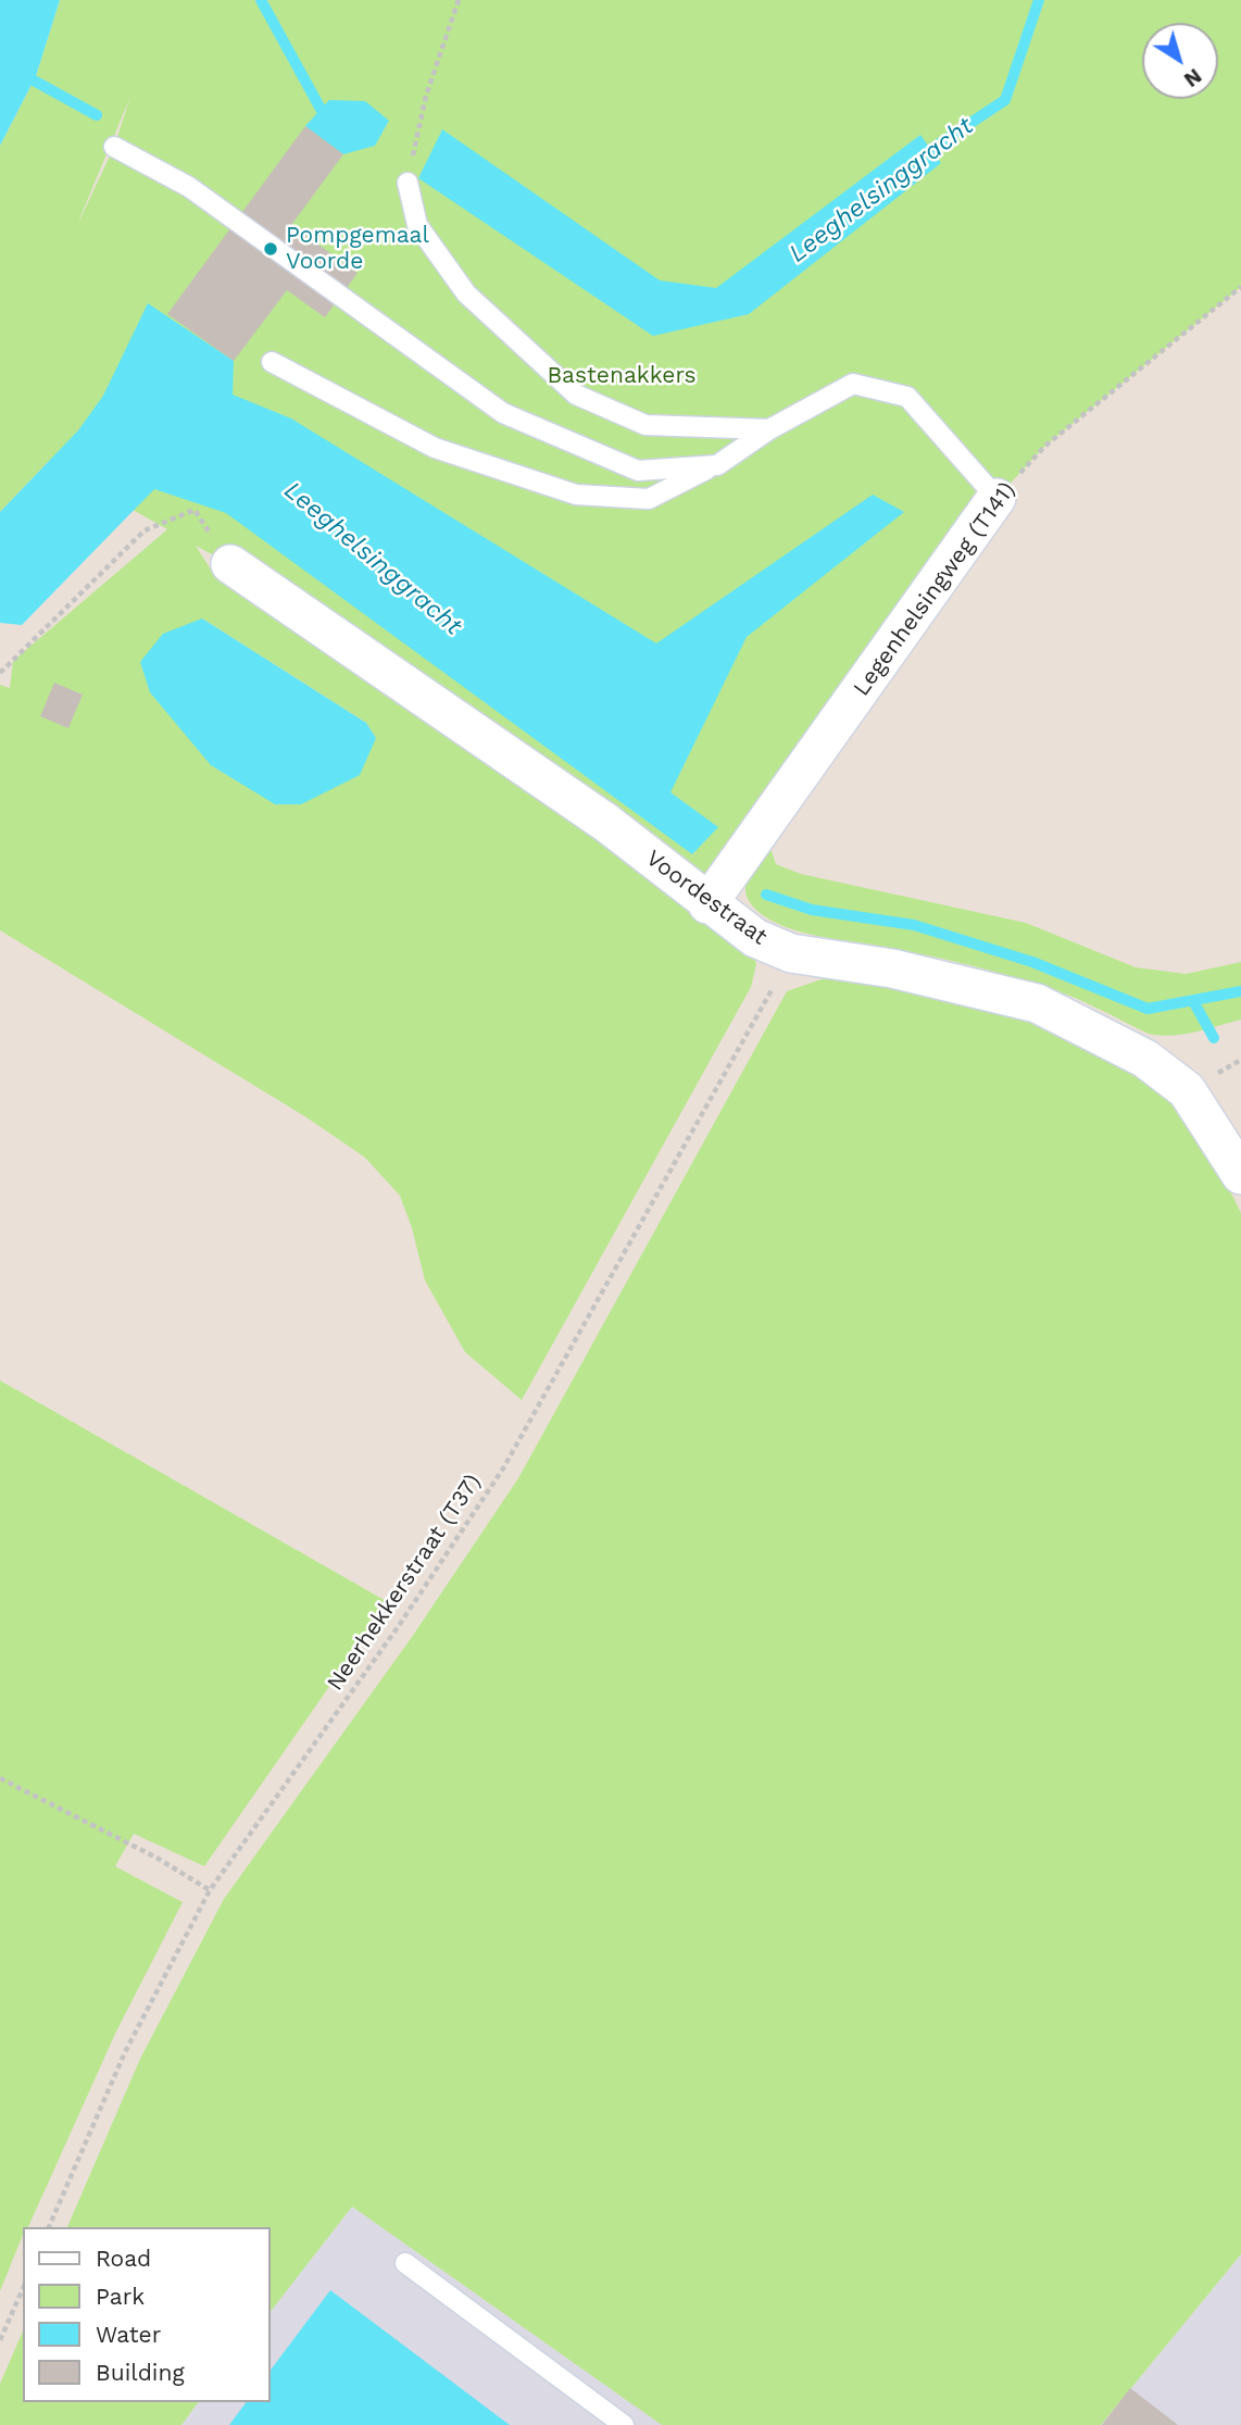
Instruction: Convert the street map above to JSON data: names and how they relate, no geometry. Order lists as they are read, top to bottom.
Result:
{
  "streets": {
    "street": ["Legenhelsingweg (T141)", "Voordestraat"],
    "path": ["Neerhekkerstraat (T37)"]
  },
  "crossings": [
    ["Legenhelsingweg (T141)", "Voordestraat"],
    ["Voordestraat", "Neerhekkerstraat (T37)"]
  ],
  "water": ["Leeghelsinggracht"],
  "parks": ["Bastenakkers"],
  "places": ["Pompgemaal Voorde"],
  "legend": [
    "Road",
    "Park",
    "Water",
    "Building"
  ],
  "north": "bottom right"
}
